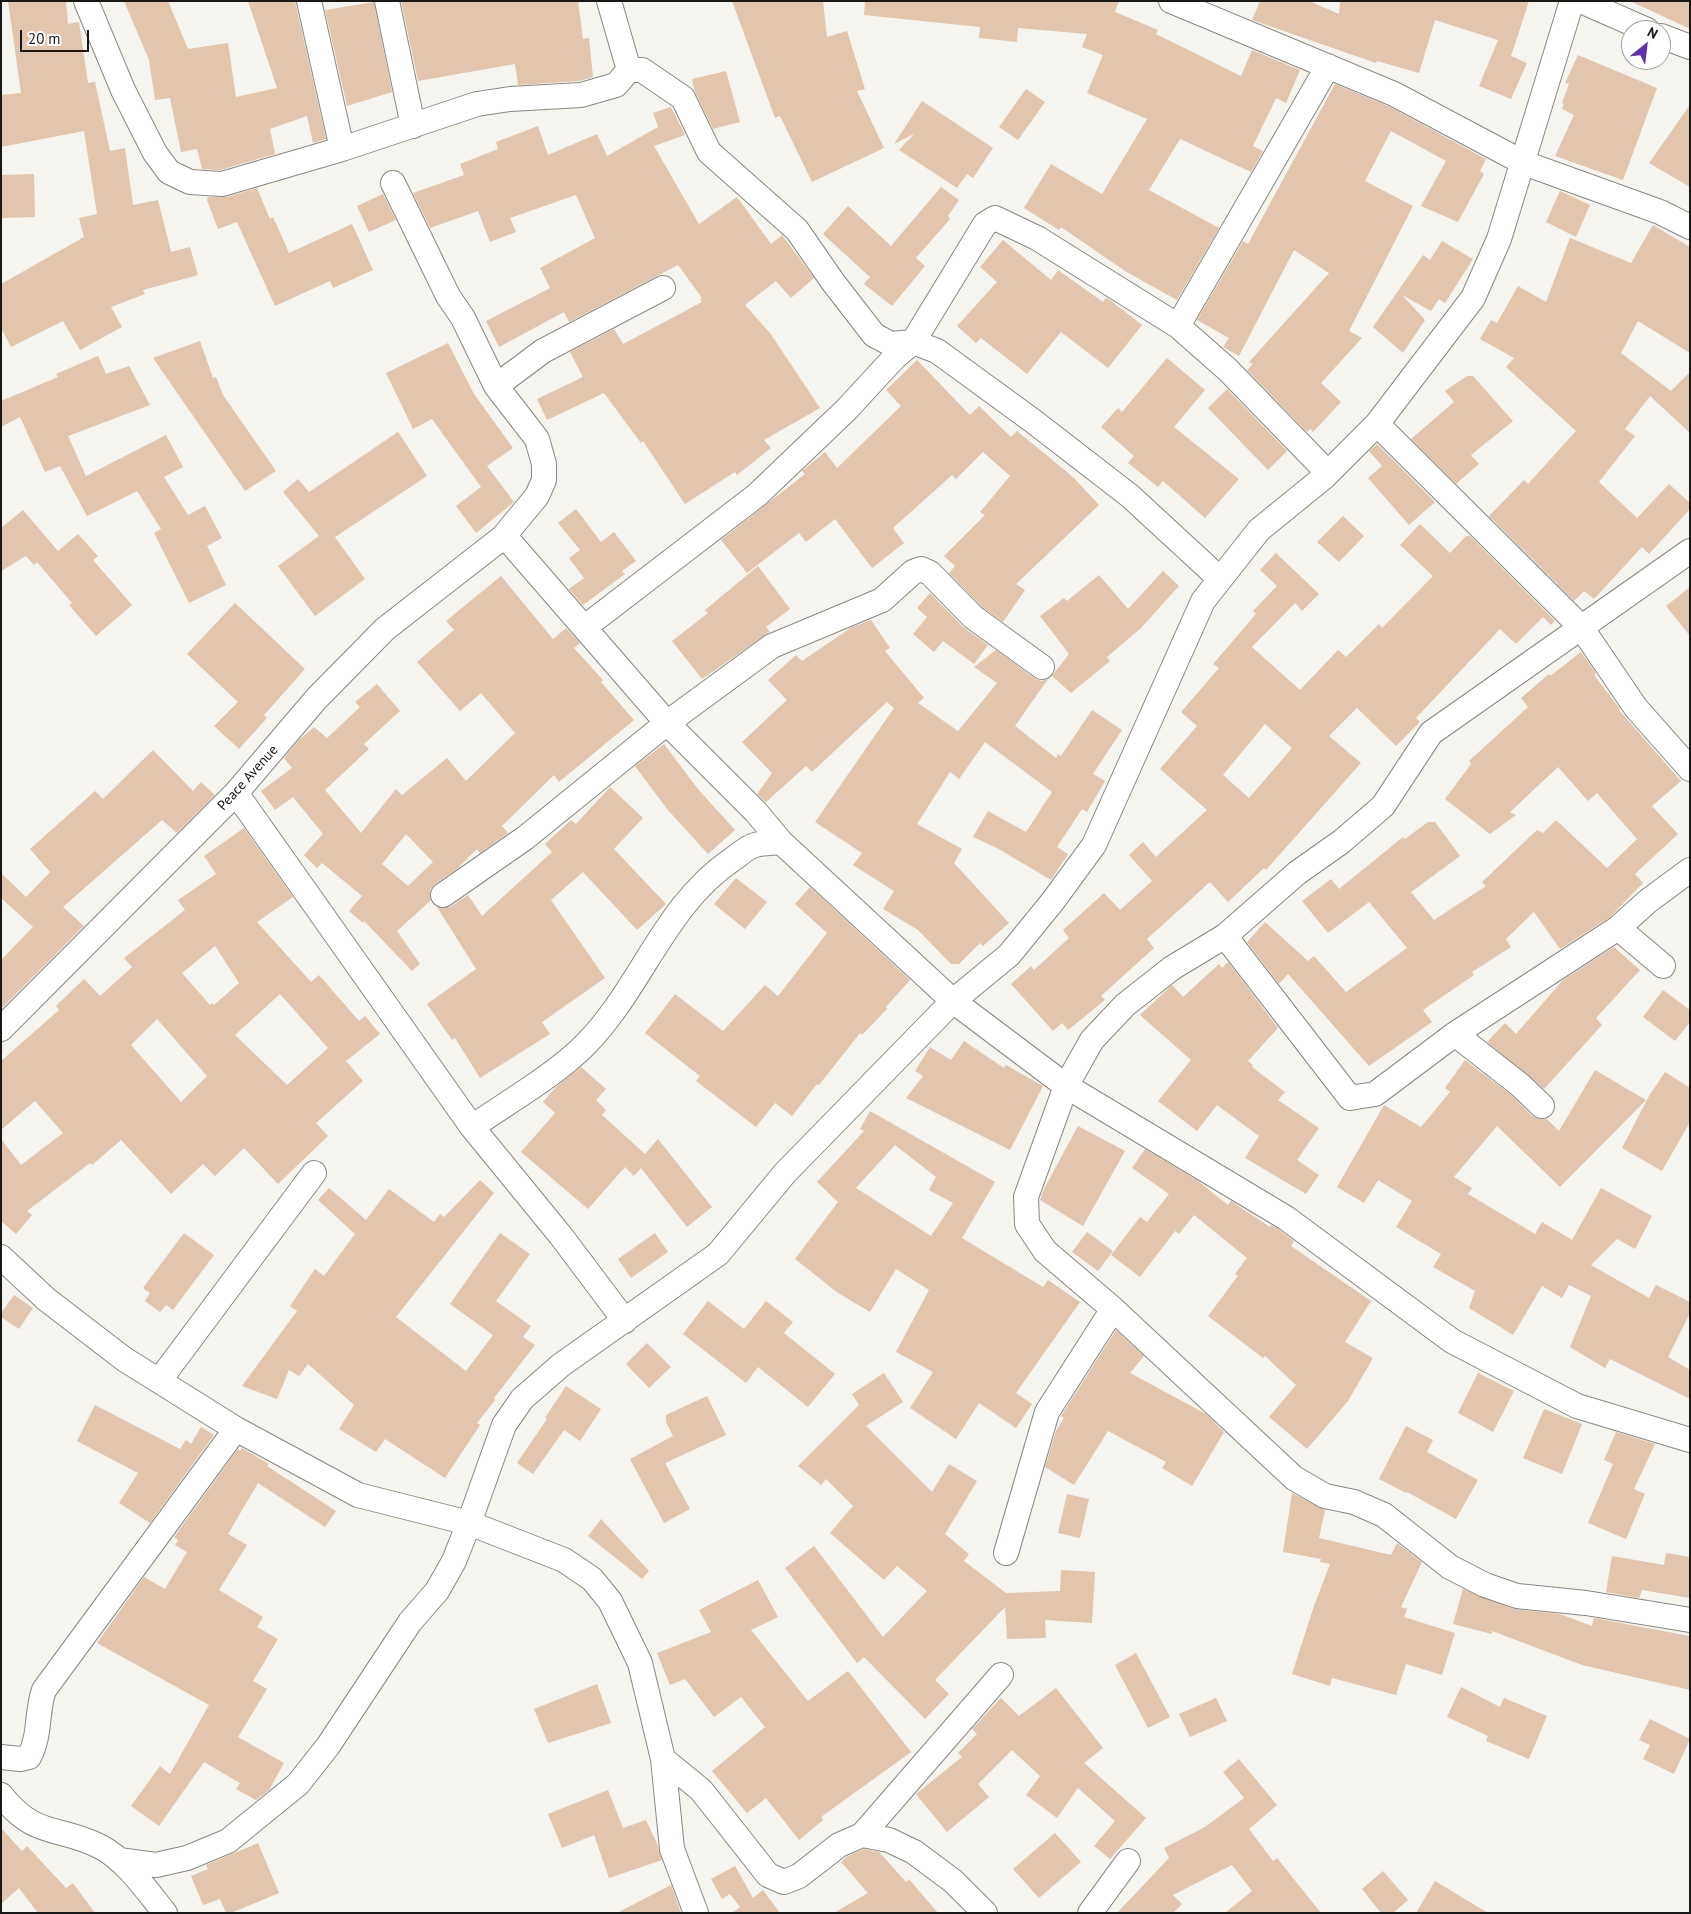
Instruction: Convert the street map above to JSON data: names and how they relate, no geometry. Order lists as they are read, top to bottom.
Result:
{
  "streets": {
    "street": ["Peace Avenue"]
  },
  "scale_bar": "20 m",
  "north": "top right"
}
